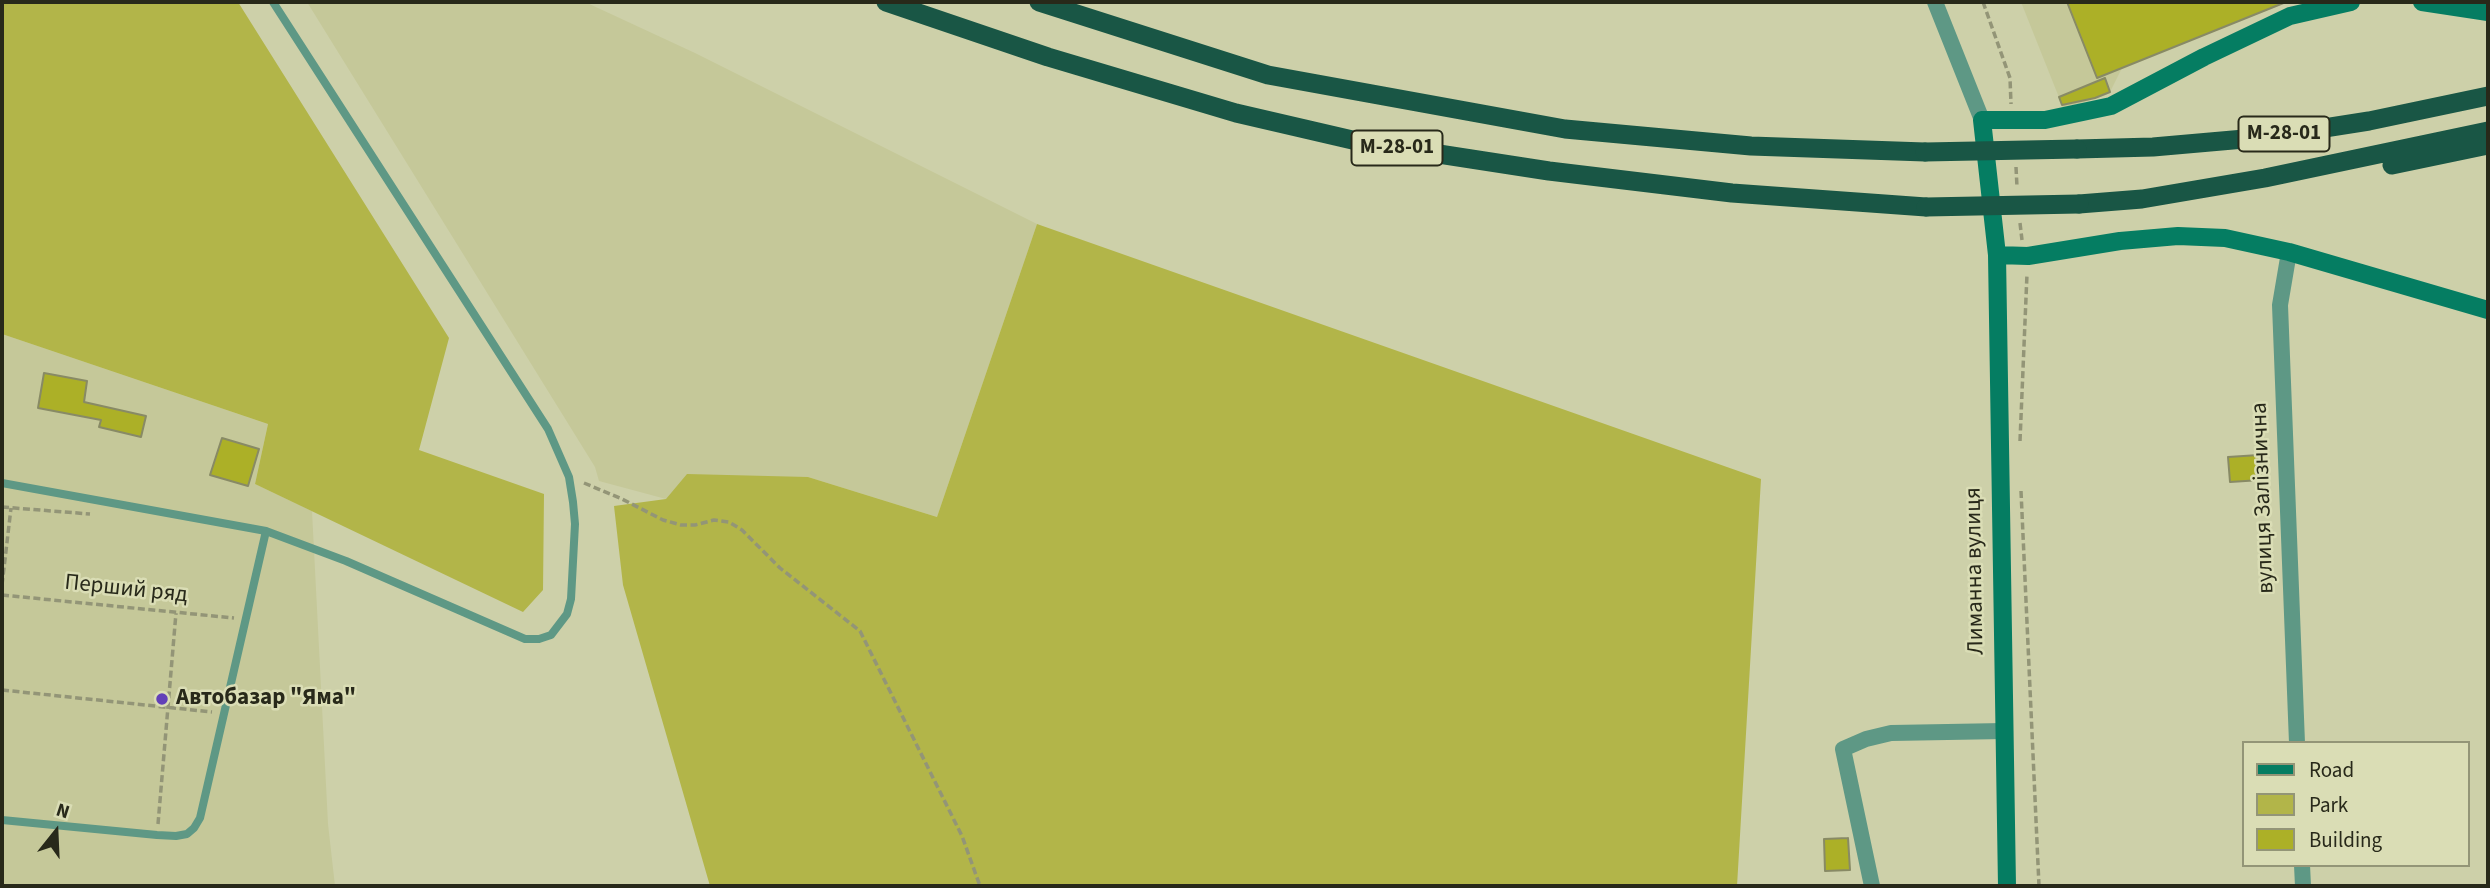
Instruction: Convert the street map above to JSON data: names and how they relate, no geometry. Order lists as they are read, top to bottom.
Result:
{
  "streets": {
    "highway": ["М-28-01"],
    "main road": ["Лиманна вулиця"],
    "street": ["вулиця Залізнична"],
    "path": ["Перший ряд"]
  },
  "places": ["Автобазар \"Яма\""],
  "legend": ["Road", "Park", "Building"],
  "north": "top"
}
